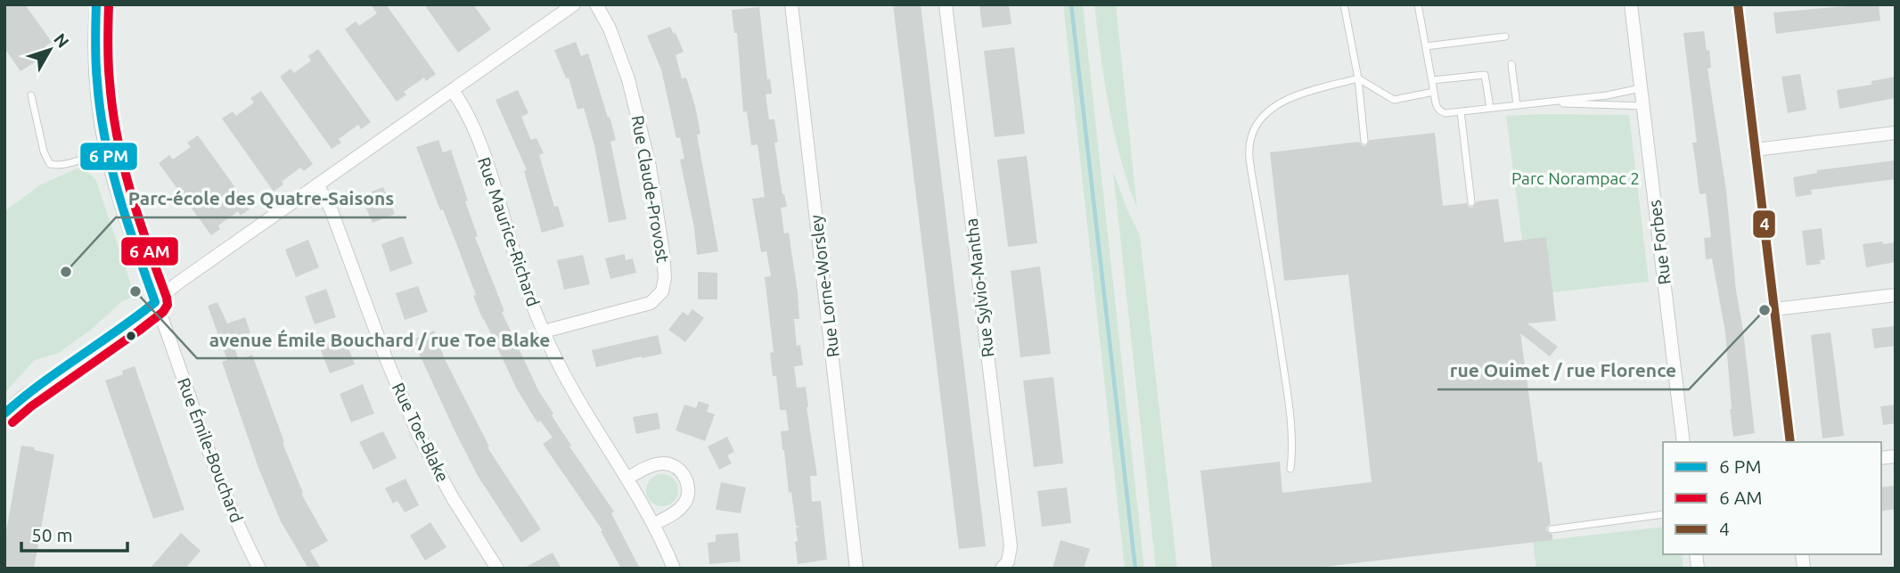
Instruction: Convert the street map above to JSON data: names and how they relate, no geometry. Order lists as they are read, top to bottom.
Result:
{
  "streets": {
    "street": [
      "Rue Claude-Provost",
      "Rue Maurice-Richard",
      "Rue Forbes",
      "Rue Lorne-Worsley",
      "Rue Sylvio-Mantha",
      "Rue Toe-Blake",
      "Rue Émile-Bouchard"
    ]
  },
  "crossings": [
    ["Rue Claude-Provost", "Rue Maurice-Richard"]
  ],
  "parks": ["Parc Norampac 2"],
  "places": ["Parc-école des Quatre-Saisons", "avenue Émile Bouchard / rue Toe Blake", "rue Ouimet / rue Florence"],
  "lines": ["transit line 4"],
  "legend": ["6 PM", "6 AM", "4"],
  "scale_bar": "50 m",
  "north": "top right"
}
